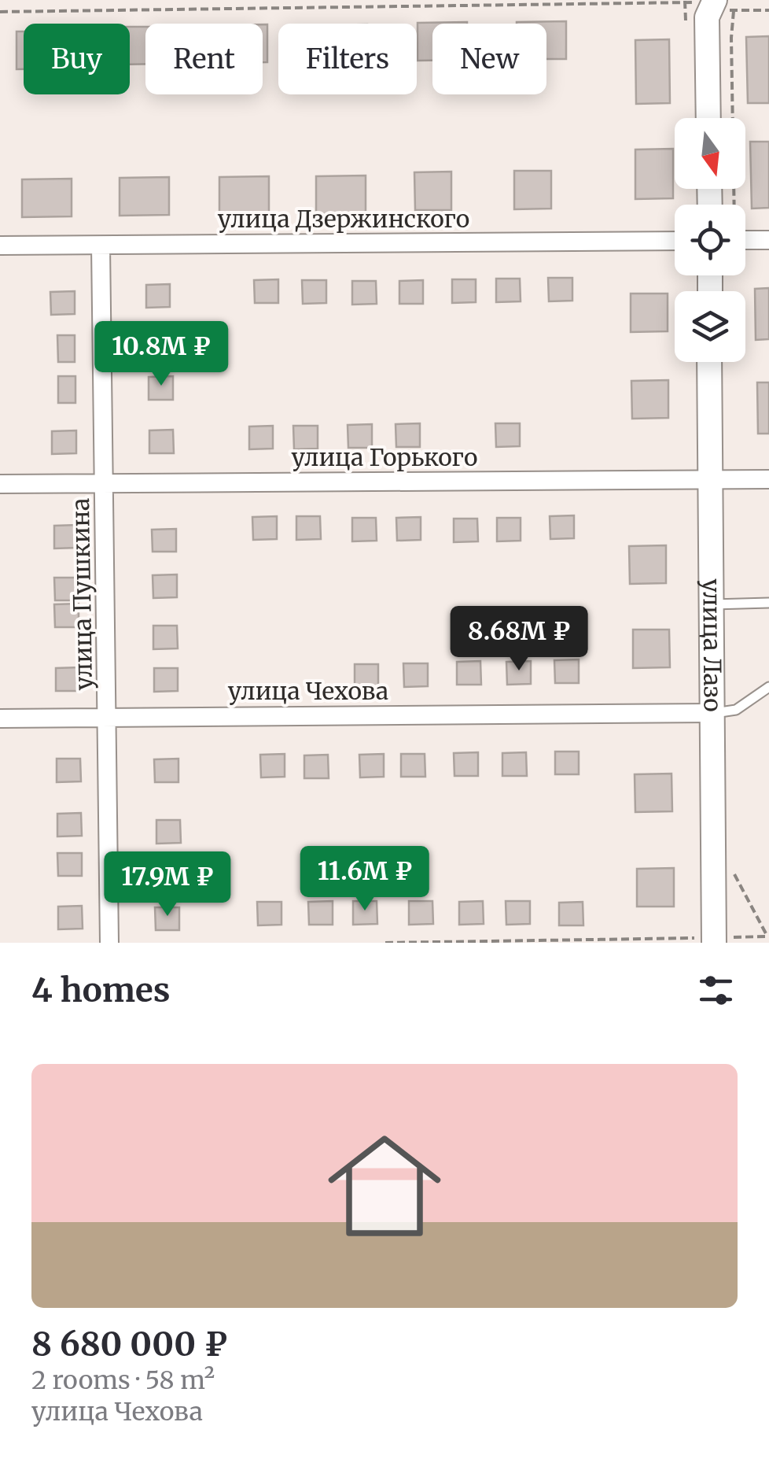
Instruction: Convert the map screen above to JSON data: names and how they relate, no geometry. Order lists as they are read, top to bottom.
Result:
{
  "streets": {
    "street": [
      "улица Дзержинского",
      "улица Горького",
      "улица Пушкина",
      "улица Лазо",
      "улица Чехова"
    ]
  },
  "crossings": [
    ["улица Дзержинского", "улица Пушкина"],
    ["улица Горького", "улица Пушкина"],
    ["улица Горького", "улица Лазо"],
    ["улица Пушкина", "улица Чехова"],
    ["улица Лазо", "улица Чехова"]
  ],
  "north": "bottom",
  "page": {
    "chip": [
      "Buy",
      "Rent",
      "Filters",
      "New"
    ],
    "price": [
      "10.8M ₽",
      "8.68M ₽",
      "11.6M ₽",
      "17.9M ₽"
    ],
    "heading": "4 homes",
    "list": [
      {
        "name": "8 680 000 ₽",
        "note": "2 rooms · 58 m² · улица Чехова"
      }
    ]
  }
}
